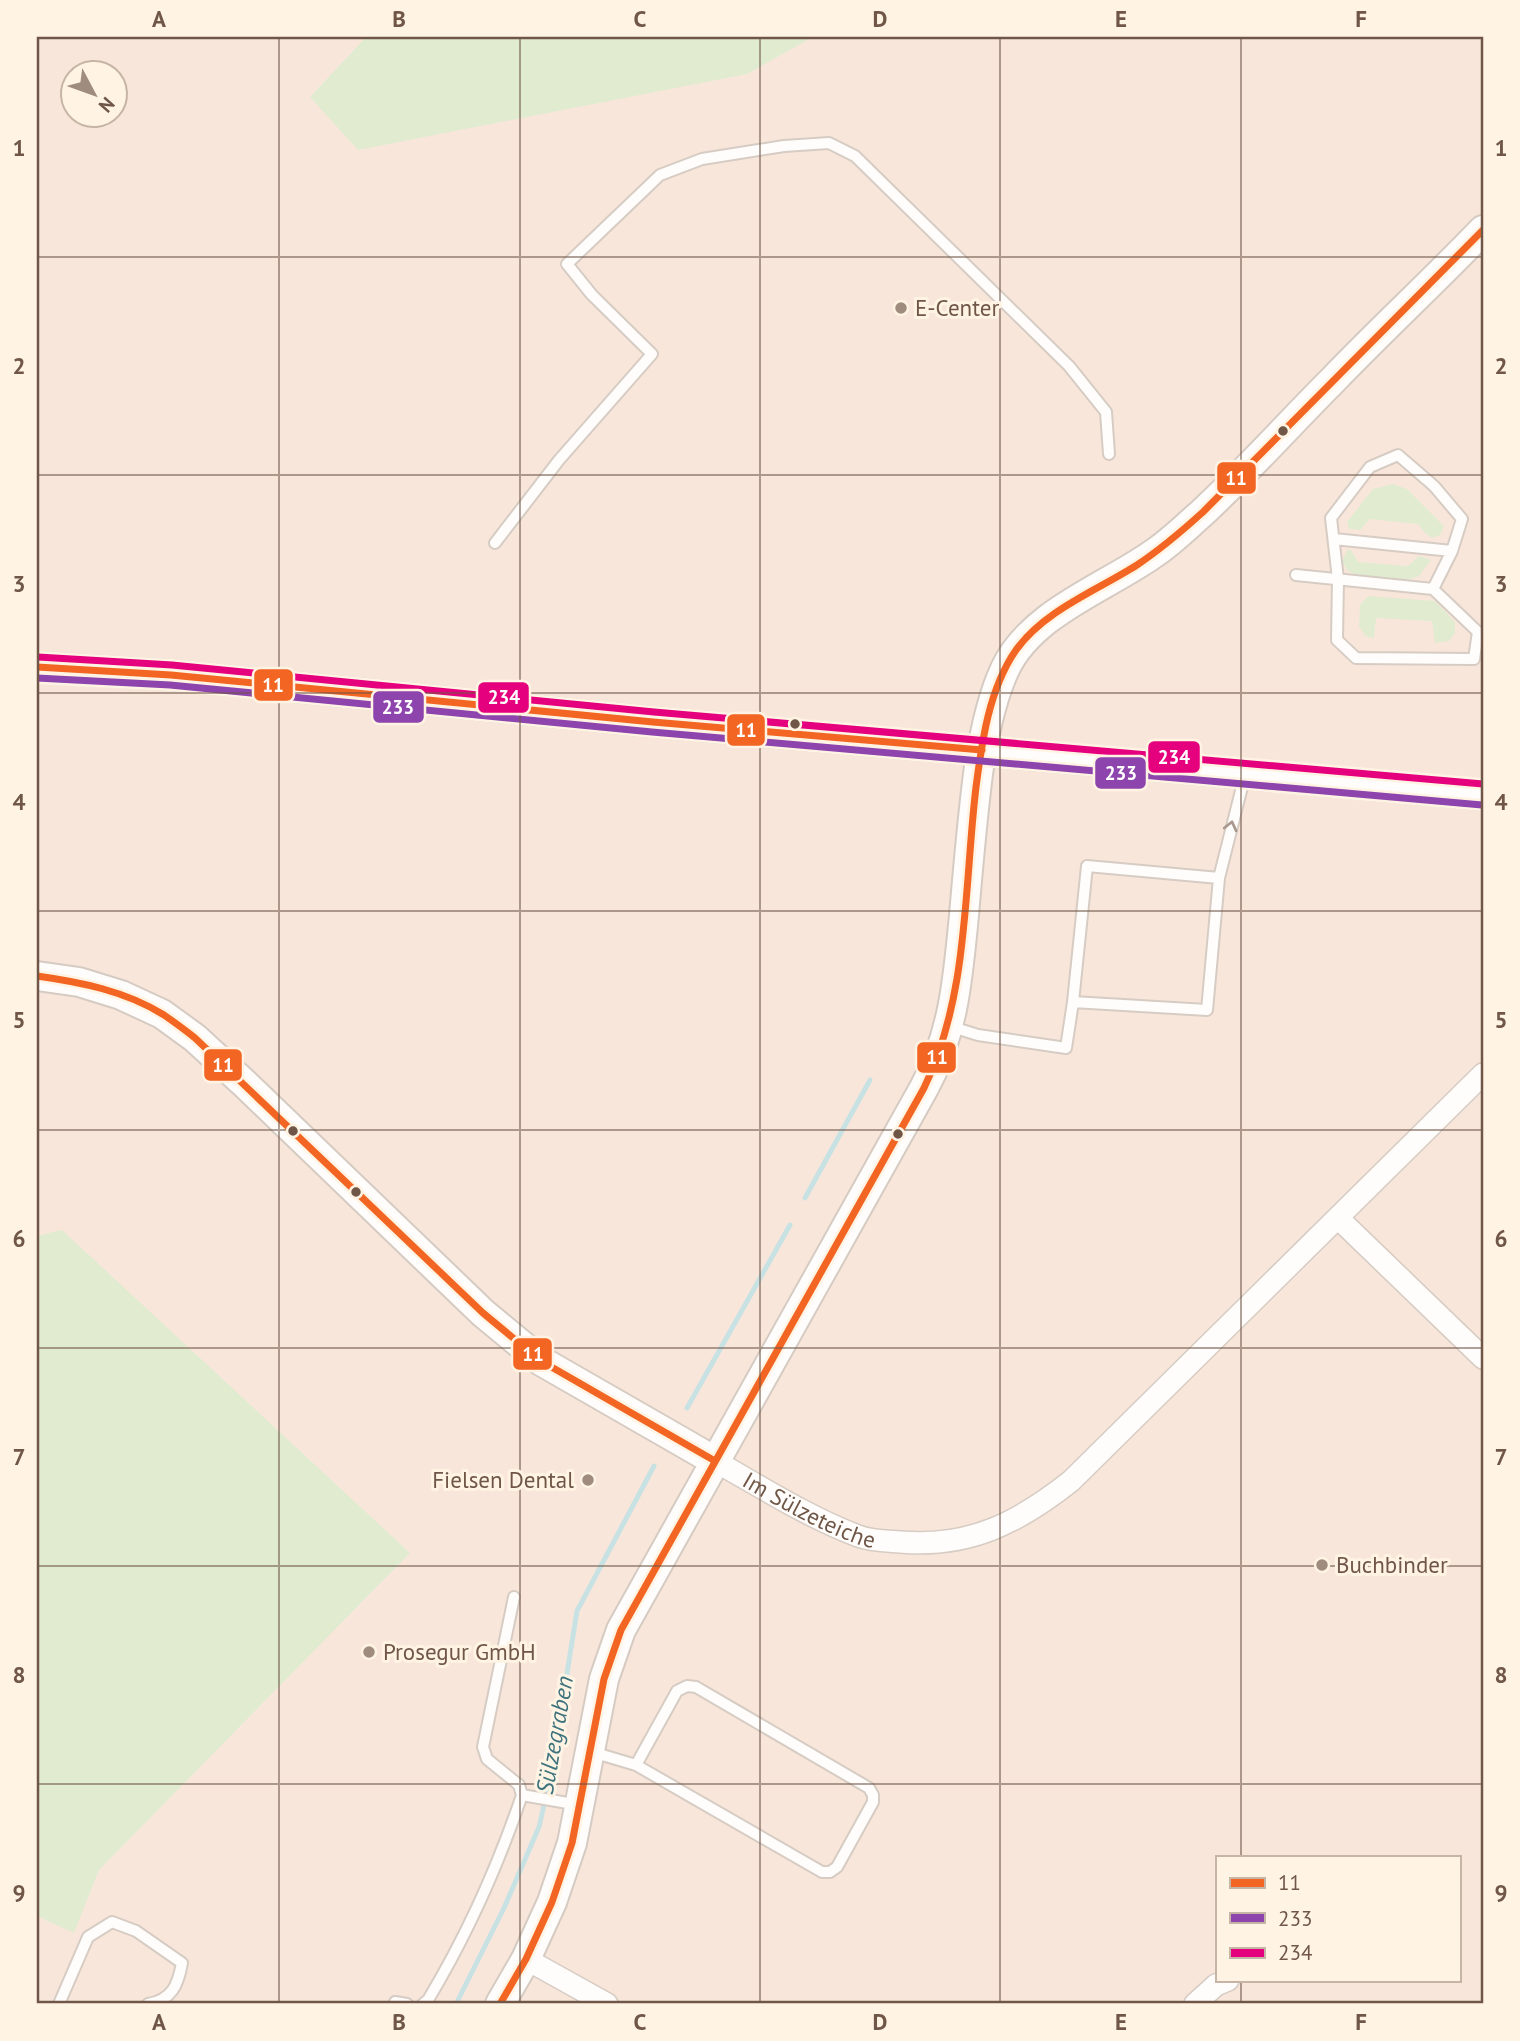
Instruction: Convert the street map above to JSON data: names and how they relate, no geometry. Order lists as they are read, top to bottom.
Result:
{
  "streets": {
    "street": ["Im Sülzeteiche"]
  },
  "water": ["Sülzegraben"],
  "places": [
    "E-Center",
    "Fielsen Dental",
    "Buchbinder",
    "Prosegur GmbH"
  ],
  "lines": ["transit line 11", "transit line 234", "transit line 233"],
  "legend": ["11", "233", "234"],
  "north": "bottom right",
  "grid": {
    "columns": [
      "A",
      "B",
      "C",
      "D",
      "E",
      "F"
    ],
    "rows": [
      "1",
      "2",
      "3",
      "4",
      "5",
      "6",
      "7",
      "8",
      "9"
    ]
  }
}
